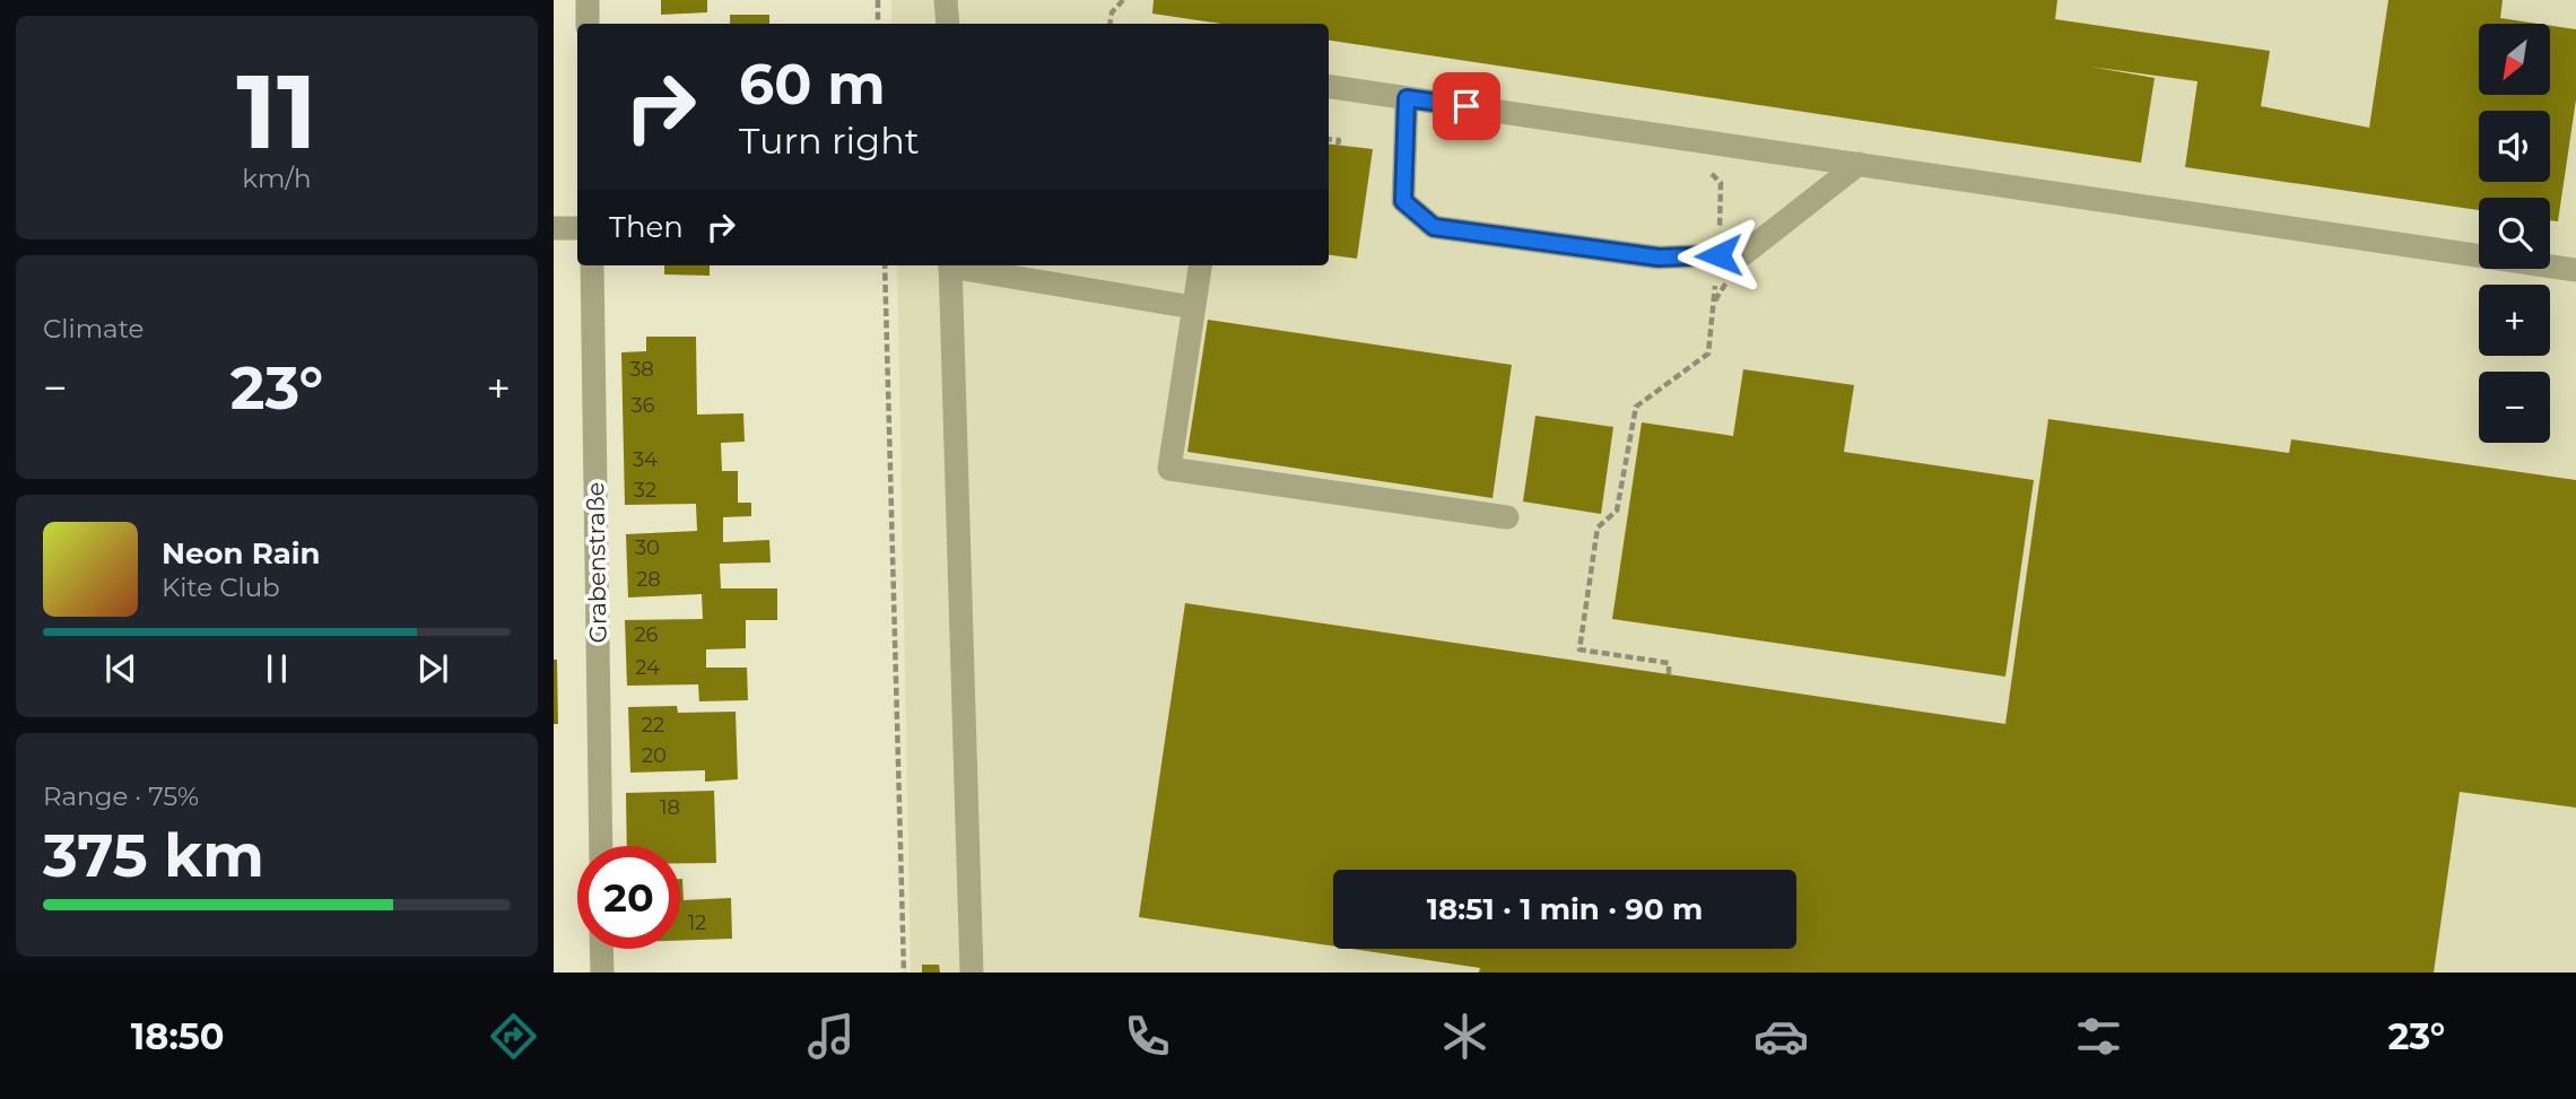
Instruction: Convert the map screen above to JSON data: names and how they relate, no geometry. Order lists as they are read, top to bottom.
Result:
{
  "streets": {
    "street": ["Grabenstraße"]
  },
  "house_numbers": [
    "38",
    "36",
    "34",
    "32",
    "30",
    "28",
    "26",
    "24",
    "22",
    "20",
    "18",
    "12"
  ],
  "north": "bottom left",
  "page": {
    "tile": [
      ["11", "km/h"],
      "Climate",
      ["Range · 75%", "375 km"]
    ],
    "map_buttons": ["+", "−"],
    "turn": ["60 m", "Turn right"],
    "then": "Then",
    "heat": ["−", "23°", "+"],
    "song": ["Neon Rain", "Kite Club"],
    "limit": "20",
    "trip": "18:51 · 1 min · 90 m",
    "tabs": ["18:50", "23°"]
  }
}
